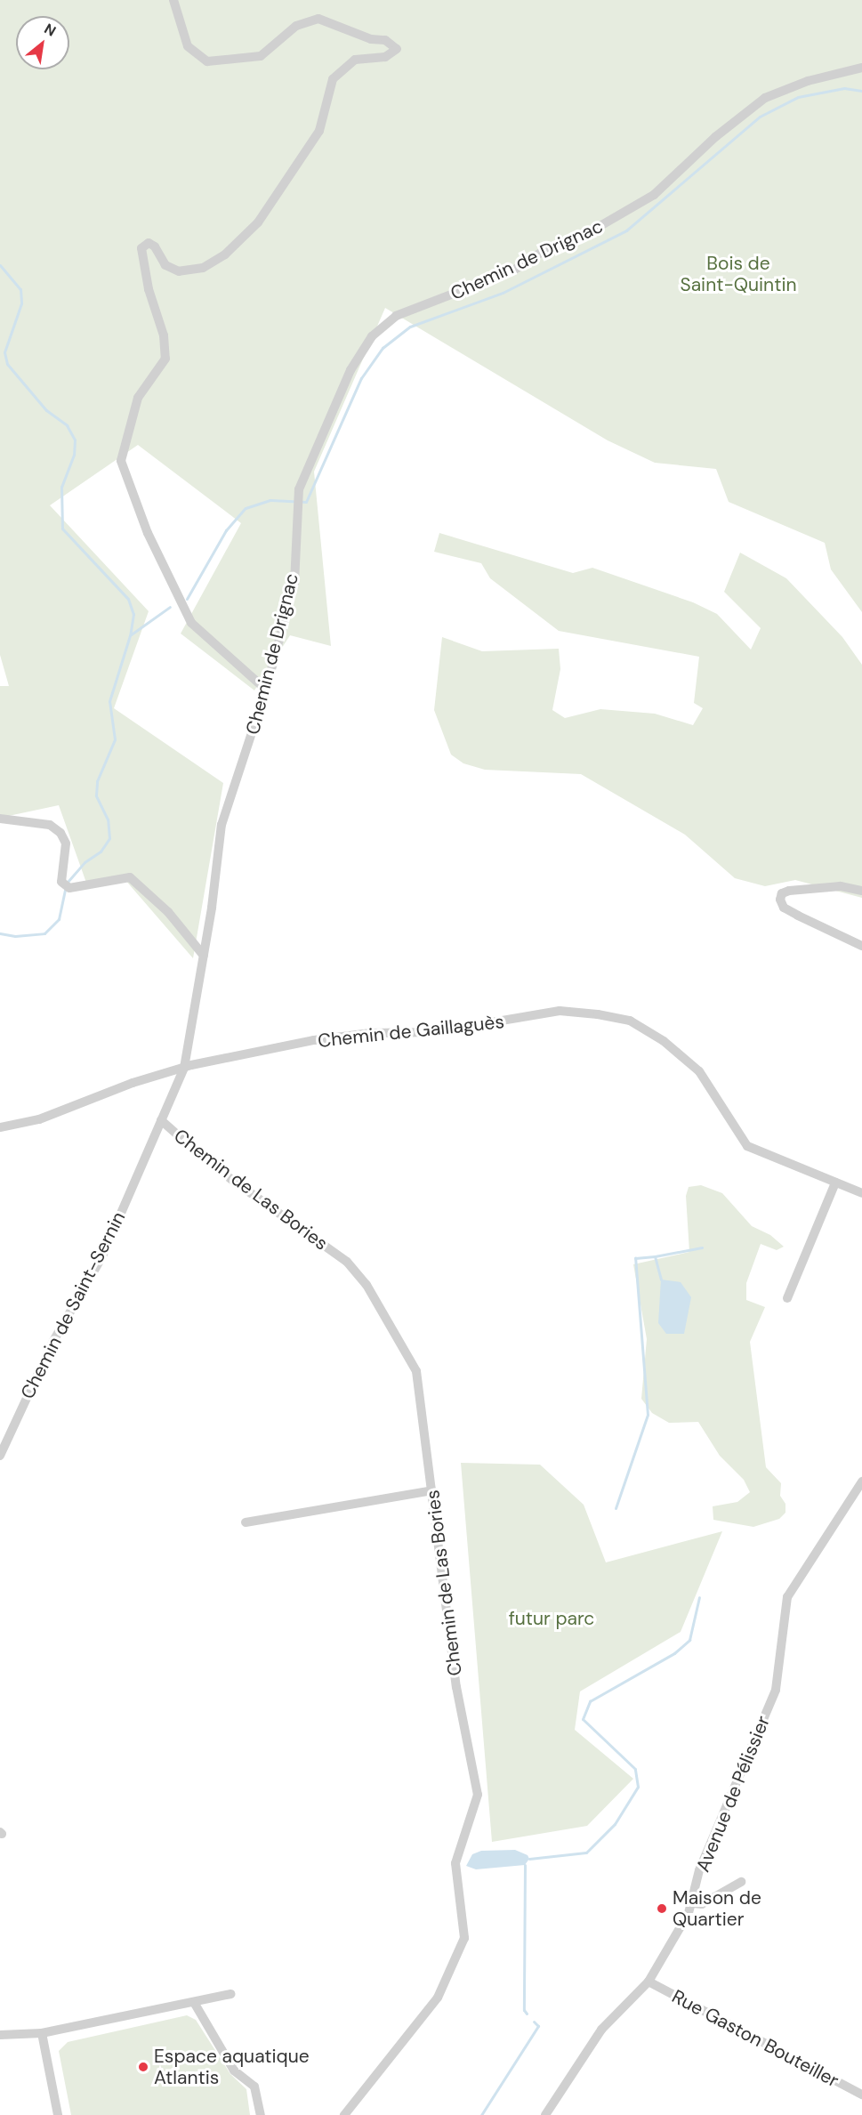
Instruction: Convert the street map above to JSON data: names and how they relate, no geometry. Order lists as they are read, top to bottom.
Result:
{
  "streets": {
    "street": [
      "Chemin de Drignac",
      "Chemin de Gaillaguès",
      "Chemin de Las Bories",
      "Chemin de Saint-Sernin",
      "Avenue de Pélissier",
      "Rue Gaston Bouteiller"
    ]
  },
  "crossings": [
    ["Chemin de Drignac", "Chemin de Gaillaguès"],
    ["Chemin de Drignac", "Chemin de Saint-Sernin"],
    ["Chemin de Gaillaguès", "Chemin de Saint-Sernin"],
    ["Chemin de Las Bories", "Chemin de Saint-Sernin"],
    ["Avenue de Pélissier", "Rue Gaston Bouteiller"]
  ],
  "parks": ["Bois de Saint-Quintin", "futur parc"],
  "places": ["Maison de Quartier", "Espace aquatique Atlantis"],
  "north": "top right"
}
